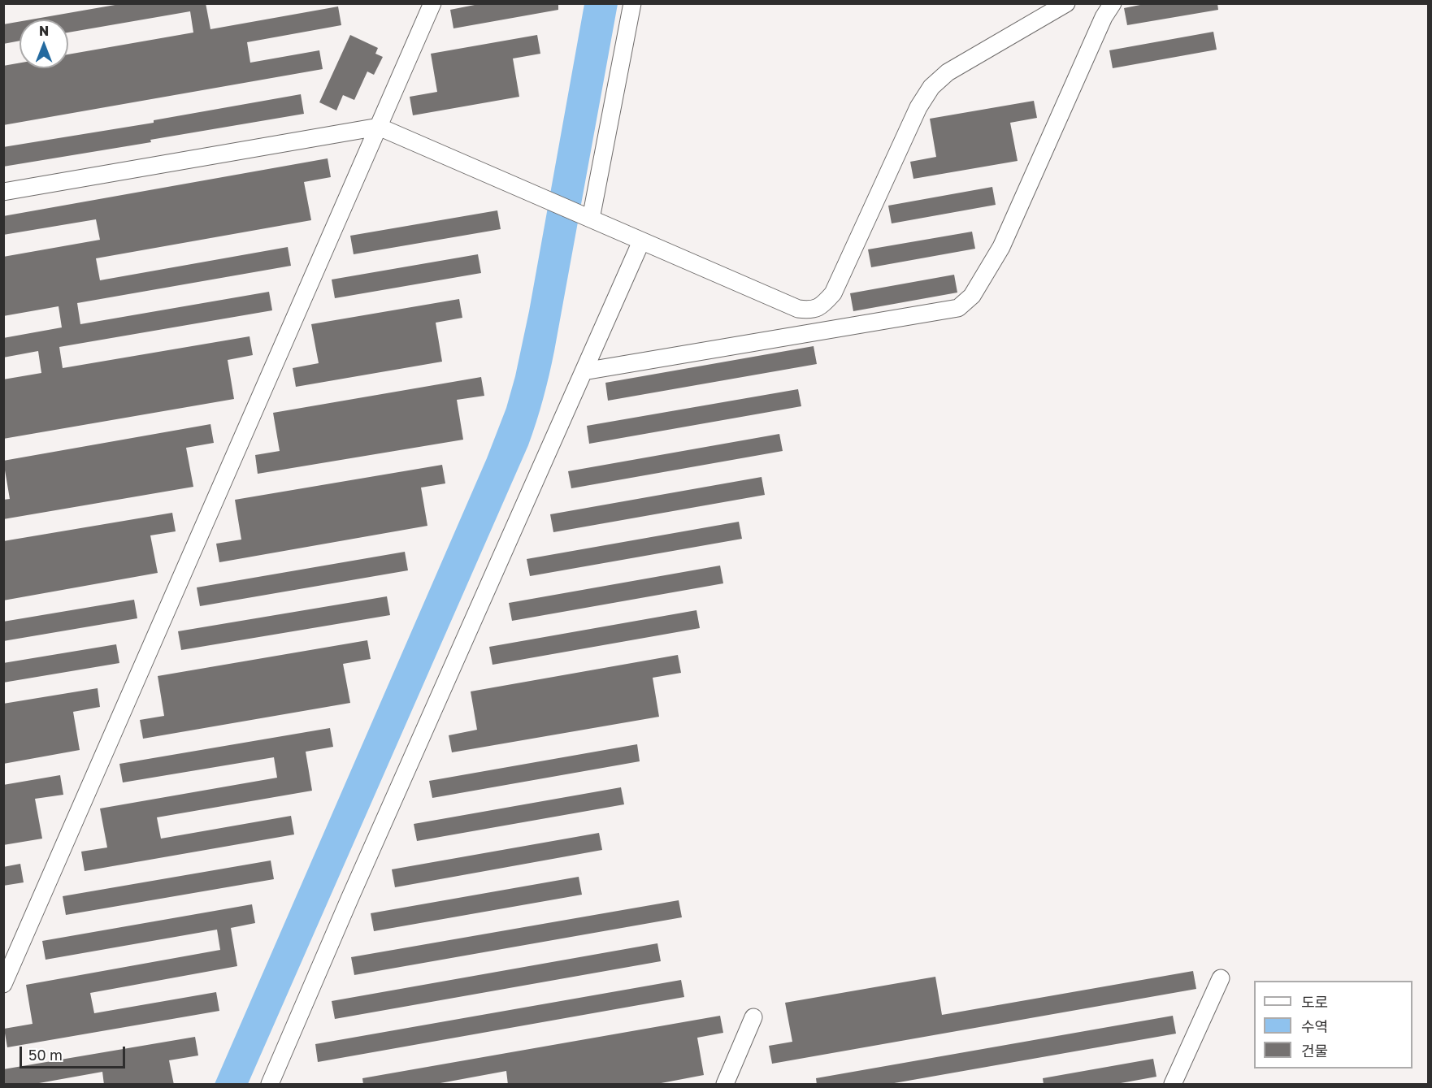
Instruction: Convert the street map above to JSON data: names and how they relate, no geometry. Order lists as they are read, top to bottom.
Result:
{
  "legend": ["도로", "수역", "건물"],
  "scale_bar": "50 m",
  "north": "top"
}
